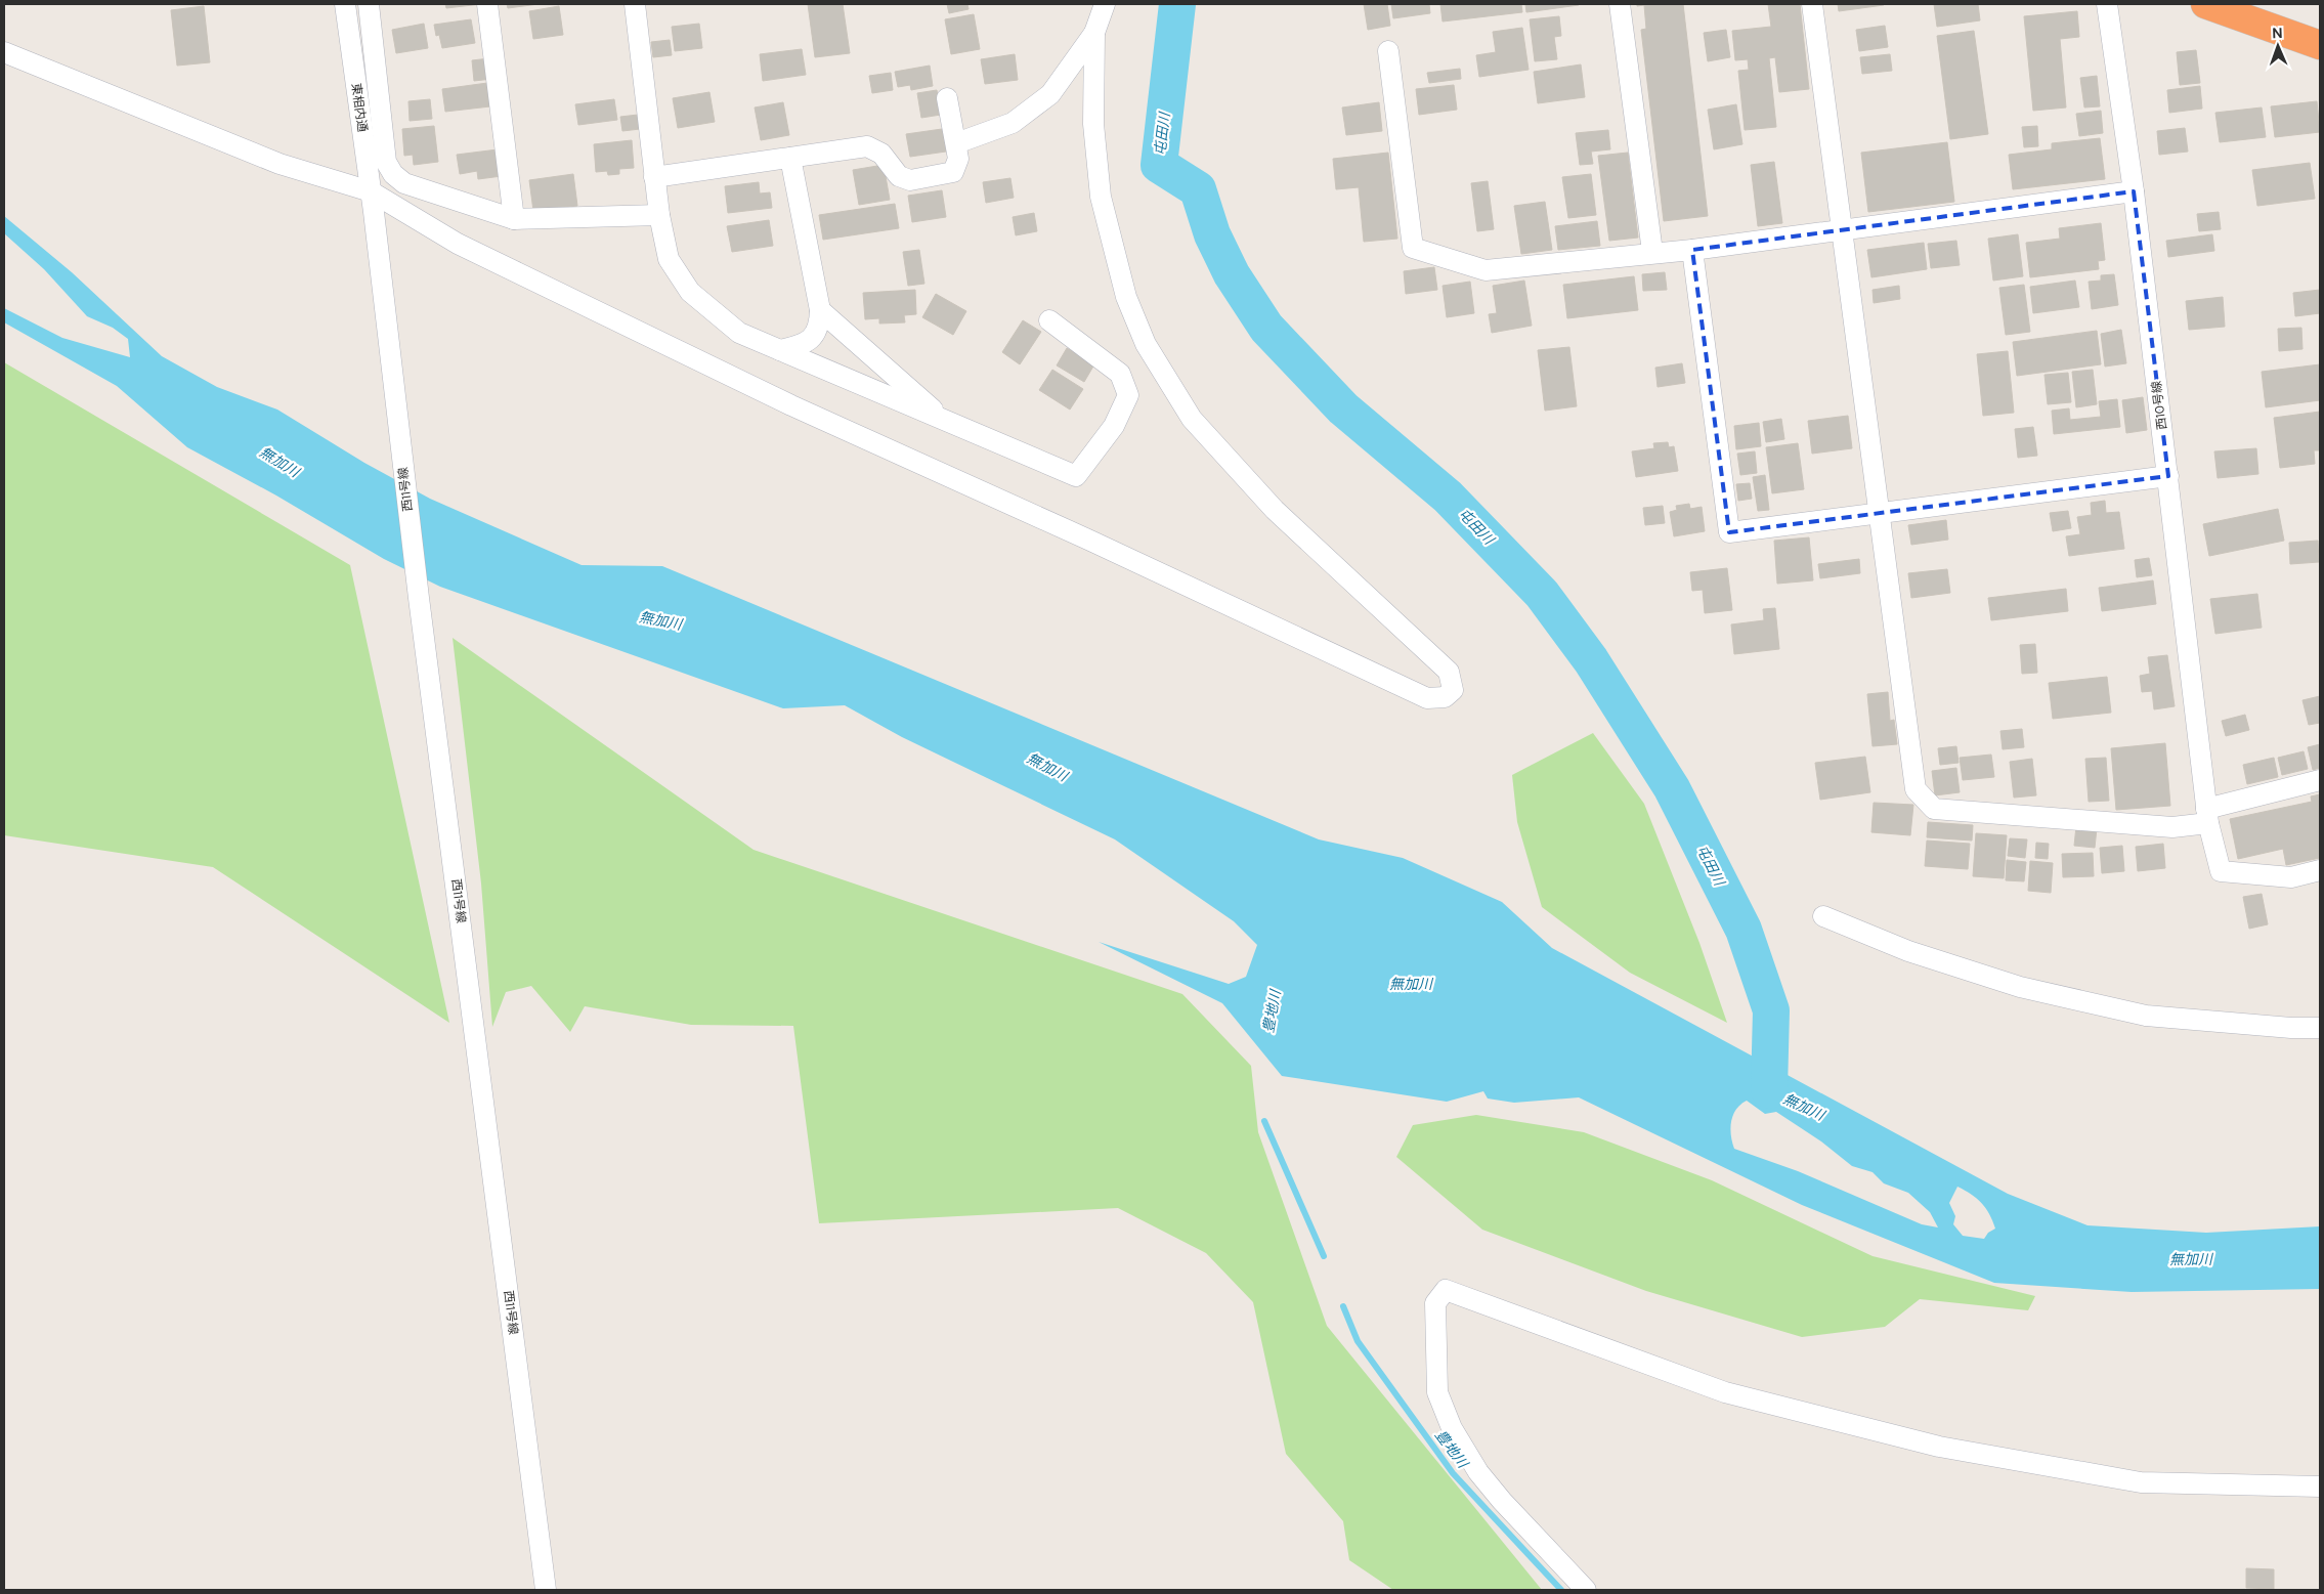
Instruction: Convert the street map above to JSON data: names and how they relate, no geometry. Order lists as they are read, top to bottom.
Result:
{
  "streets": {
    "street": ["東相内通", "西10号線", "西11号線"]
  },
  "crossings": [
    ["東相内通", "西11号線"]
  ],
  "water": ["屯田川", "無加川", "豊地川"],
  "north": "top"
}
